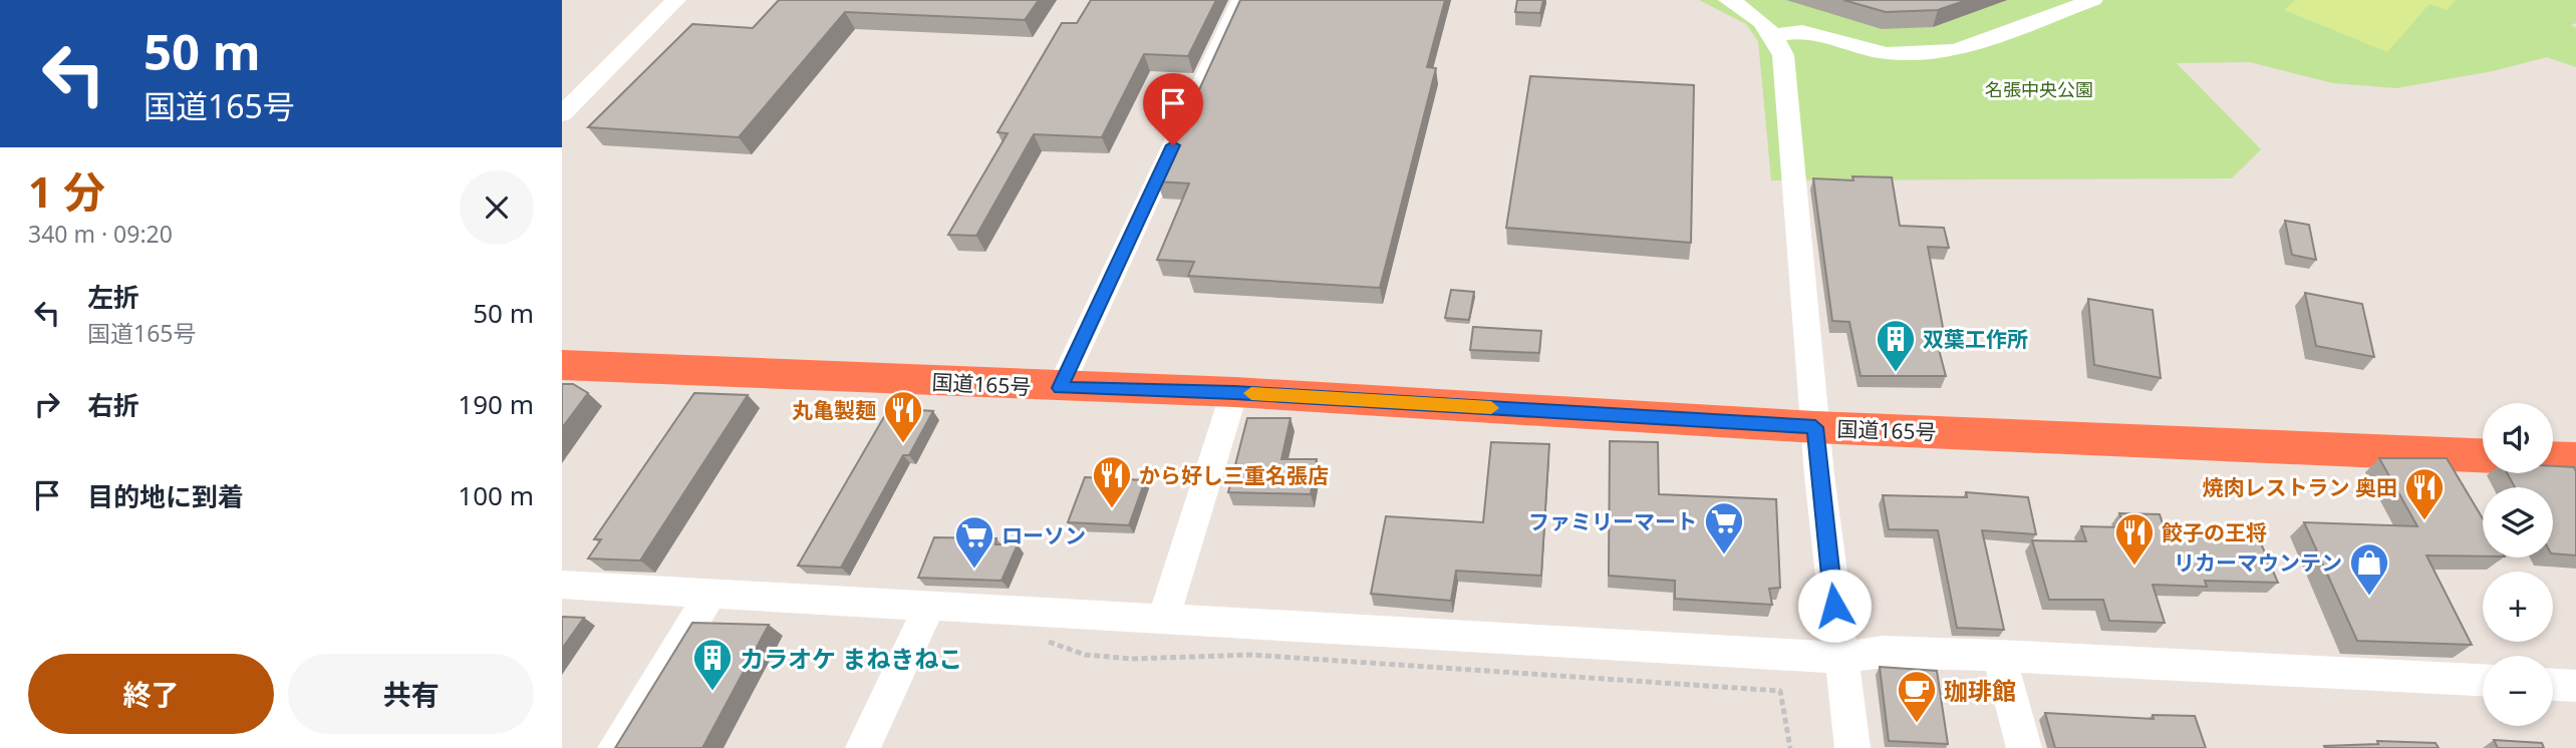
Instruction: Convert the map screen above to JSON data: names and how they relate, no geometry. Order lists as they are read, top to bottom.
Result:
{
  "streets": {
    "highway": ["国道165号"]
  },
  "parks": ["名張中央公園"],
  "places": {
    "building": ["双葉工作所", "カラオケ まねきねこ"],
    "restaurant": [
      "丸亀製麺",
      "から好し三重名張店",
      "焼肉レストラン 奥田",
      "餃子の王将"
    ],
    "supermarket": ["ファミリーマート", "ローソン"],
    "shop": ["リカーマウンテン"],
    "cafe": ["珈琲館"]
  },
  "page": {
    "turn": ["50 m", "国道165号"],
    "heading": ["1 分", "340 m · 09:20"],
    "list": [
      {
        "name": "左折",
        "note": "国道165号",
        "value": "50 m"
      },
      {
        "name": "右折",
        "value": "190 m"
      },
      {
        "name": "目的地に到着",
        "value": "100 m"
      }
    ],
    "map_buttons": ["+", "−"],
    "buttons": ["終了", "共有"]
  }
}
